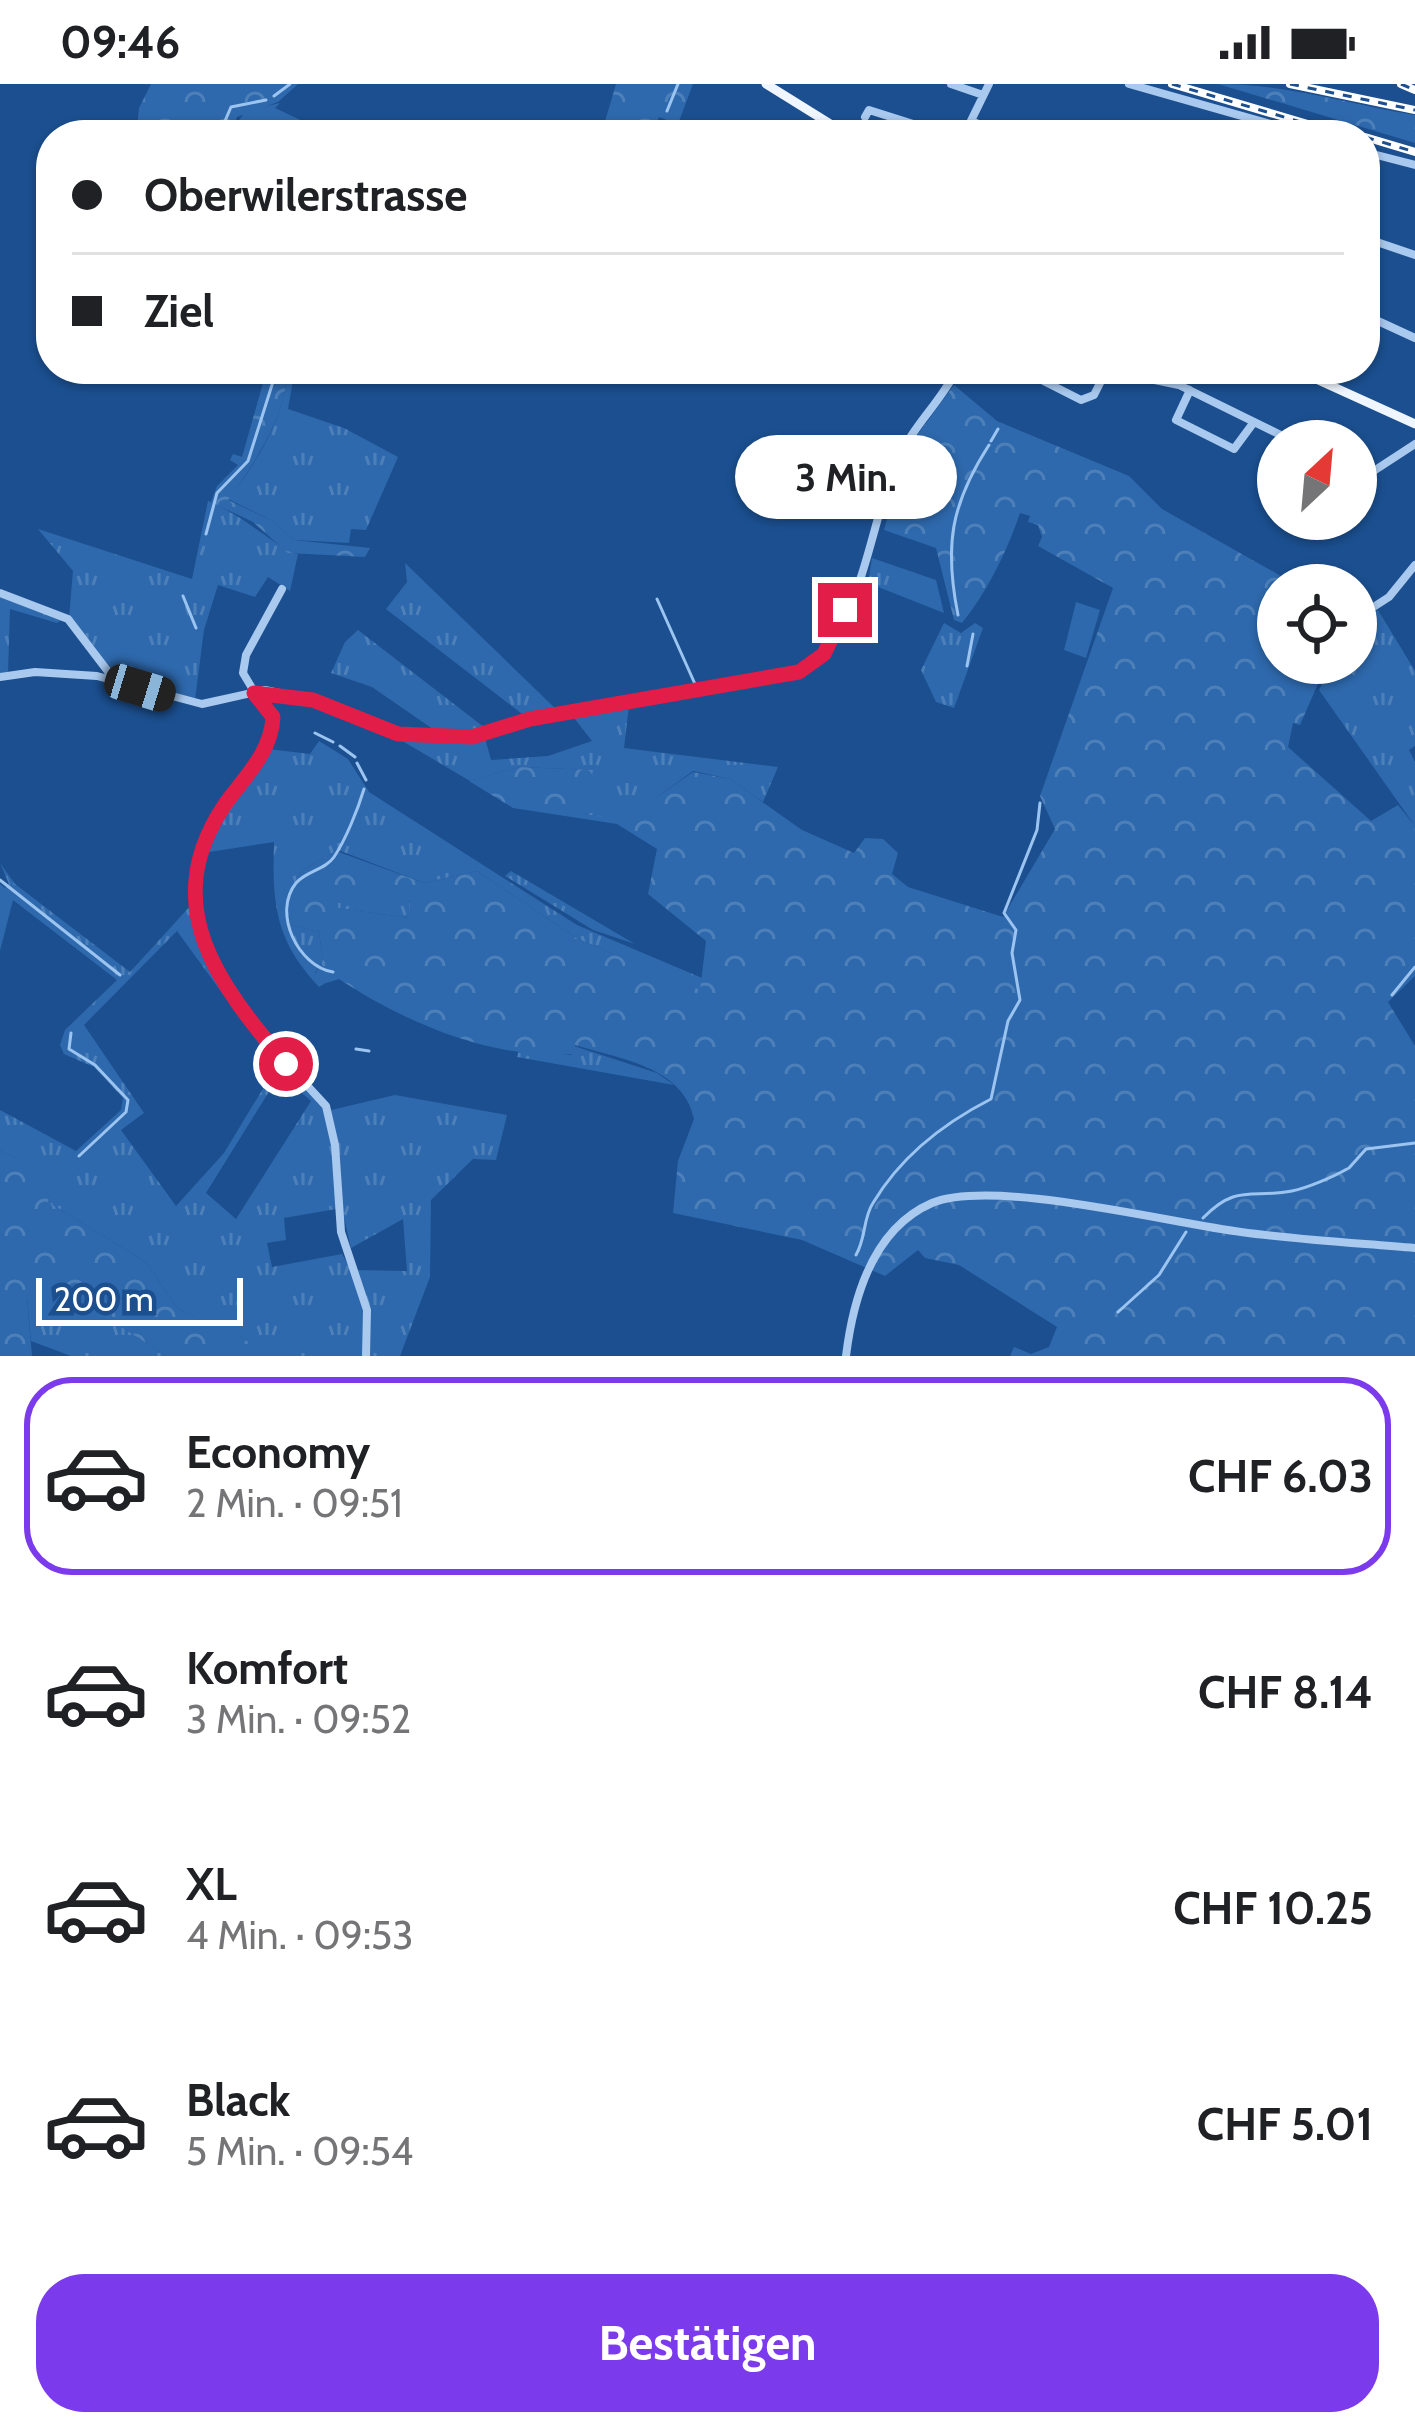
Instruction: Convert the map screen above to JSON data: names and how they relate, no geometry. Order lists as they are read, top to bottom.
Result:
{
  "scale_bar": "200 m",
  "north": "top right",
  "page": {
    "status": "09:46",
    "banner": ["Oberwilerstrasse", "Ziel"],
    "bubble": "3 Min.",
    "scale": "200 m",
    "list": [
      {
        "name": "Economy",
        "note": "2 Min. · 09:51",
        "value": "CHF 6.03"
      },
      {
        "name": "Komfort",
        "note": "3 Min. · 09:52",
        "value": "CHF 8.14"
      },
      {
        "name": "XL",
        "note": "4 Min. · 09:53",
        "value": "CHF 10.25"
      },
      {
        "name": "Black",
        "note": "5 Min. · 09:54",
        "value": "CHF 5.01"
      }
    ],
    "buttons": "Bestätigen"
  }
}
